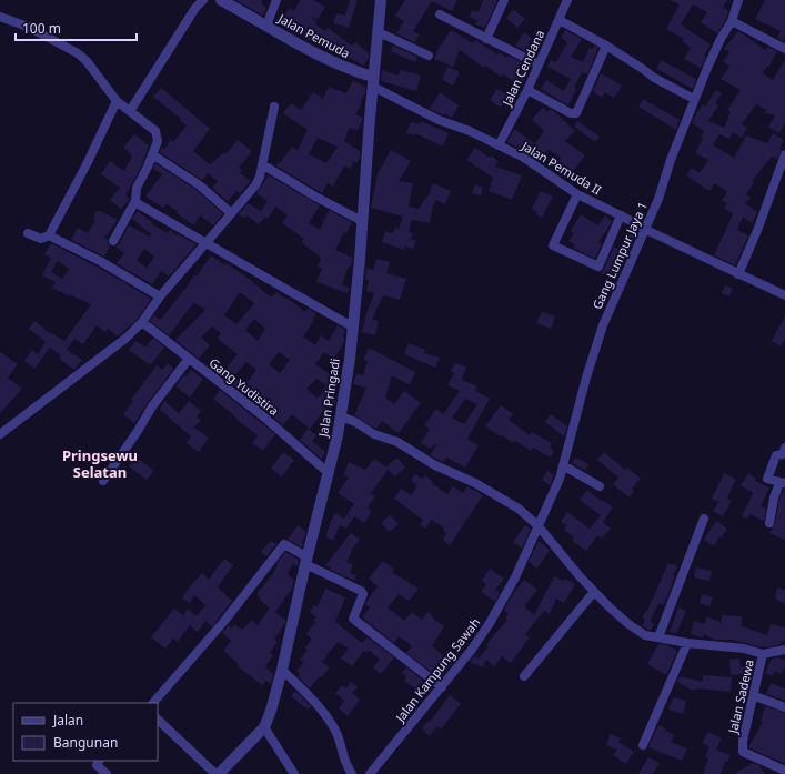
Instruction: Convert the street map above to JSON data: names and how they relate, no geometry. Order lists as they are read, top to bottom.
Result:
{
  "streets": {
    "street": [
      "Jalan Pemuda",
      "Jalan Cendana",
      "Jalan Pemuda II",
      "Gang Lumpur Jaya 1",
      "Gang Yudistira",
      "Jalan Pringadi",
      "Jalan Kampung Sawah",
      "Jalan Sadewa"
    ]
  },
  "crossings": [
    ["Jalan Pemuda", "Jalan Pemuda II"],
    ["Jalan Pemuda", "Jalan Pringadi"],
    ["Jalan Cendana", "Jalan Pemuda II"],
    ["Jalan Pemuda II", "Gang Lumpur Jaya 1"],
    ["Jalan Pemuda II", "Jalan Pringadi"],
    ["Gang Lumpur Jaya 1", "Jalan Kampung Sawah"],
    ["Gang Yudistira", "Jalan Pringadi"]
  ],
  "districts": ["Pringsewu Selatan"],
  "legend": ["Jalan", "Bangunan"],
  "scale_bar": "100 m"
}
